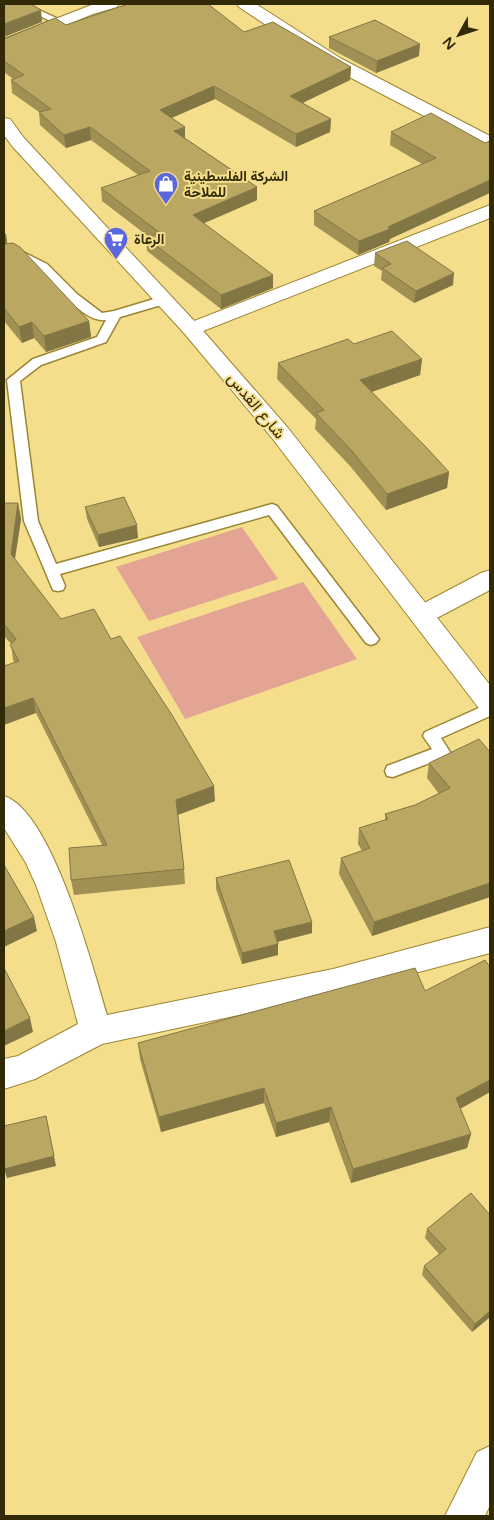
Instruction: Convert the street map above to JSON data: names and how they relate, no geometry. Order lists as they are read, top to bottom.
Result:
{
  "streets": {
    "street": ["شارع القدس"]
  },
  "places": {
    "shop": ["الشركة الفلسطينية للملاحة"],
    "supermarket": ["الرعاة"]
  },
  "north": "bottom left"
}
